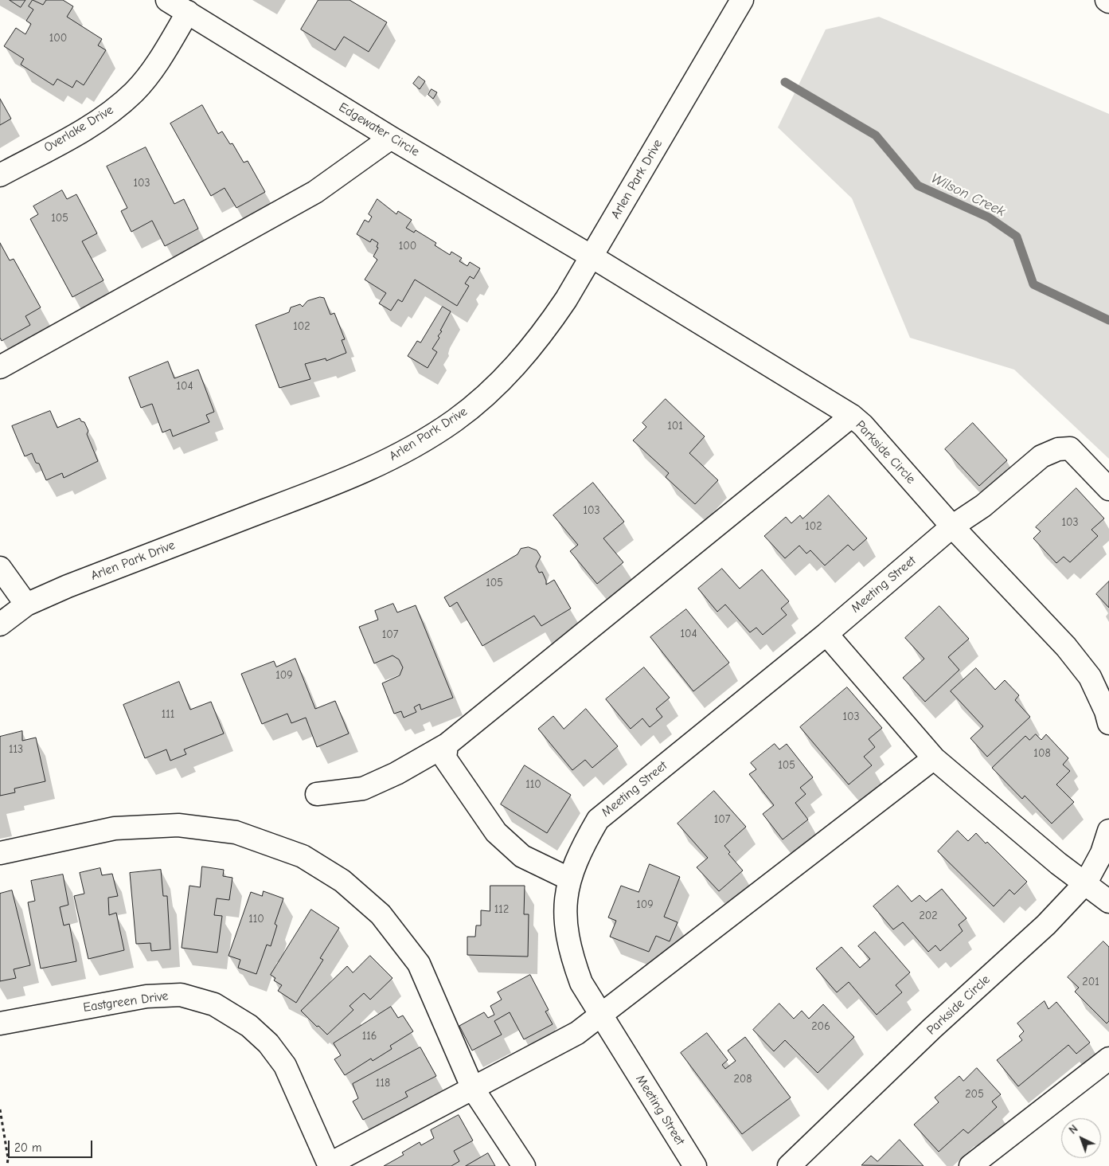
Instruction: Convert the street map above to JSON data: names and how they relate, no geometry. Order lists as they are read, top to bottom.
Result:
{
  "streets": {
    "street": [
      "Overlake Drive",
      "Edgewater Circle",
      "Arlen Park Drive",
      "Parkside Circle",
      "Meeting Street",
      "Eastgreen Drive"
    ]
  },
  "crossings": [
    ["Overlake Drive", "Edgewater Circle"],
    ["Edgewater Circle", "Arlen Park Drive"],
    ["Edgewater Circle", "Parkside Circle"],
    ["Arlen Park Drive", "Parkside Circle"],
    ["Parkside Circle", "Meeting Street"]
  ],
  "water": ["Wilson Creek"],
  "house_numbers": [
    "100",
    "103",
    "105",
    "100",
    "102",
    "104",
    "101",
    "103",
    "103",
    "102",
    "105",
    "104",
    "107",
    "109",
    "111",
    "103",
    "113",
    "108",
    "105",
    "110",
    "107",
    "109",
    "112",
    "202",
    "110",
    "201",
    "206",
    "116",
    "208",
    "118",
    "205"
  ],
  "scale_bar": "20 m",
  "north": "top left"
}
